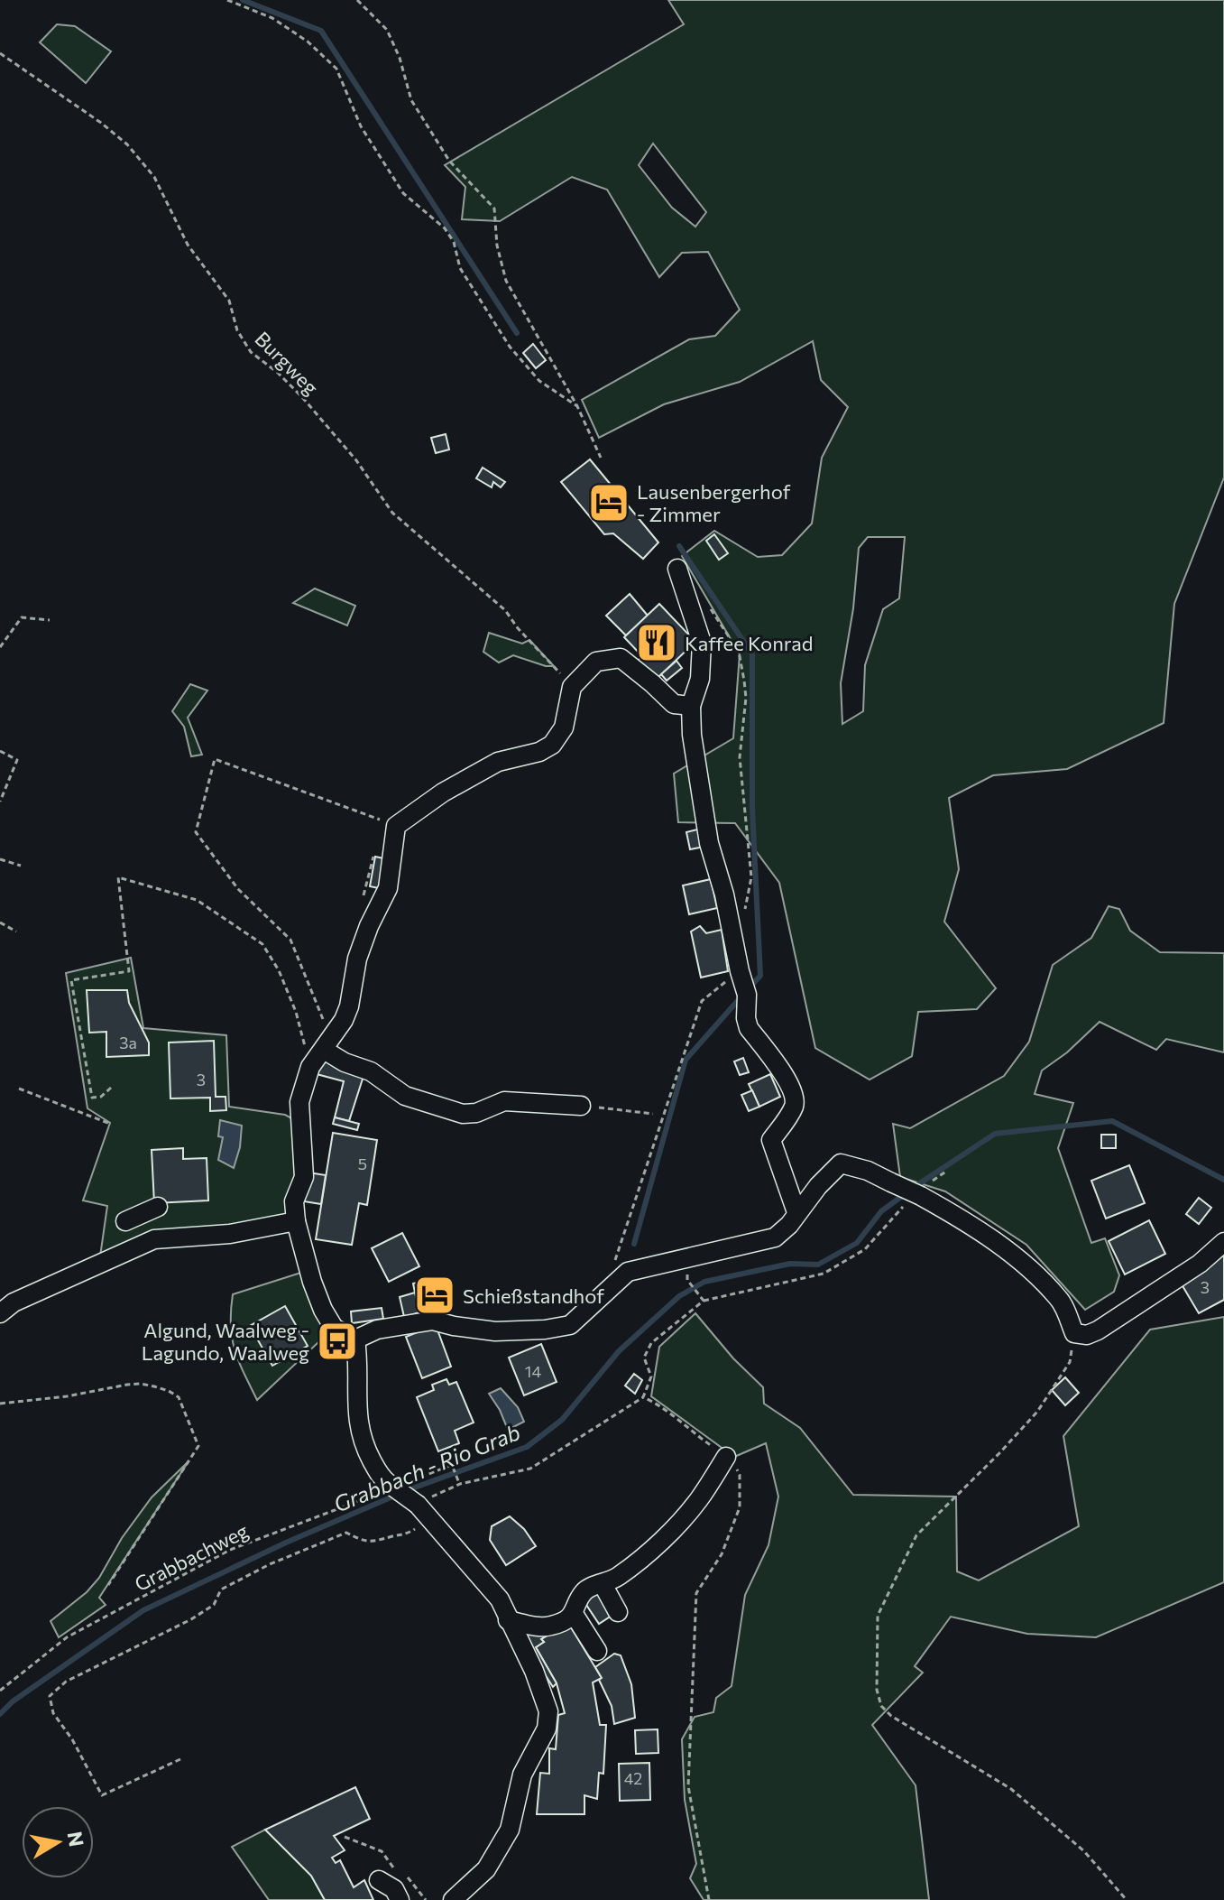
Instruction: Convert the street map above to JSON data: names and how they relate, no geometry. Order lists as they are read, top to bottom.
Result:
{
  "streets": {
    "path": ["Burgweg", "Grabbachweg"]
  },
  "water": ["Grabbach - Rio Grab"],
  "places": {
    "hotel": ["Lausenbergerhof - Zimmer", "Schießstandhof"],
    "restaurant": ["Kaffee Konrad"],
    "bus stop": ["Algund, Waalweg - Lagundo, Waalweg"]
  },
  "house_numbers": [
    "3a",
    "3",
    "5",
    "3",
    "14",
    "42"
  ],
  "north": "right"
}
